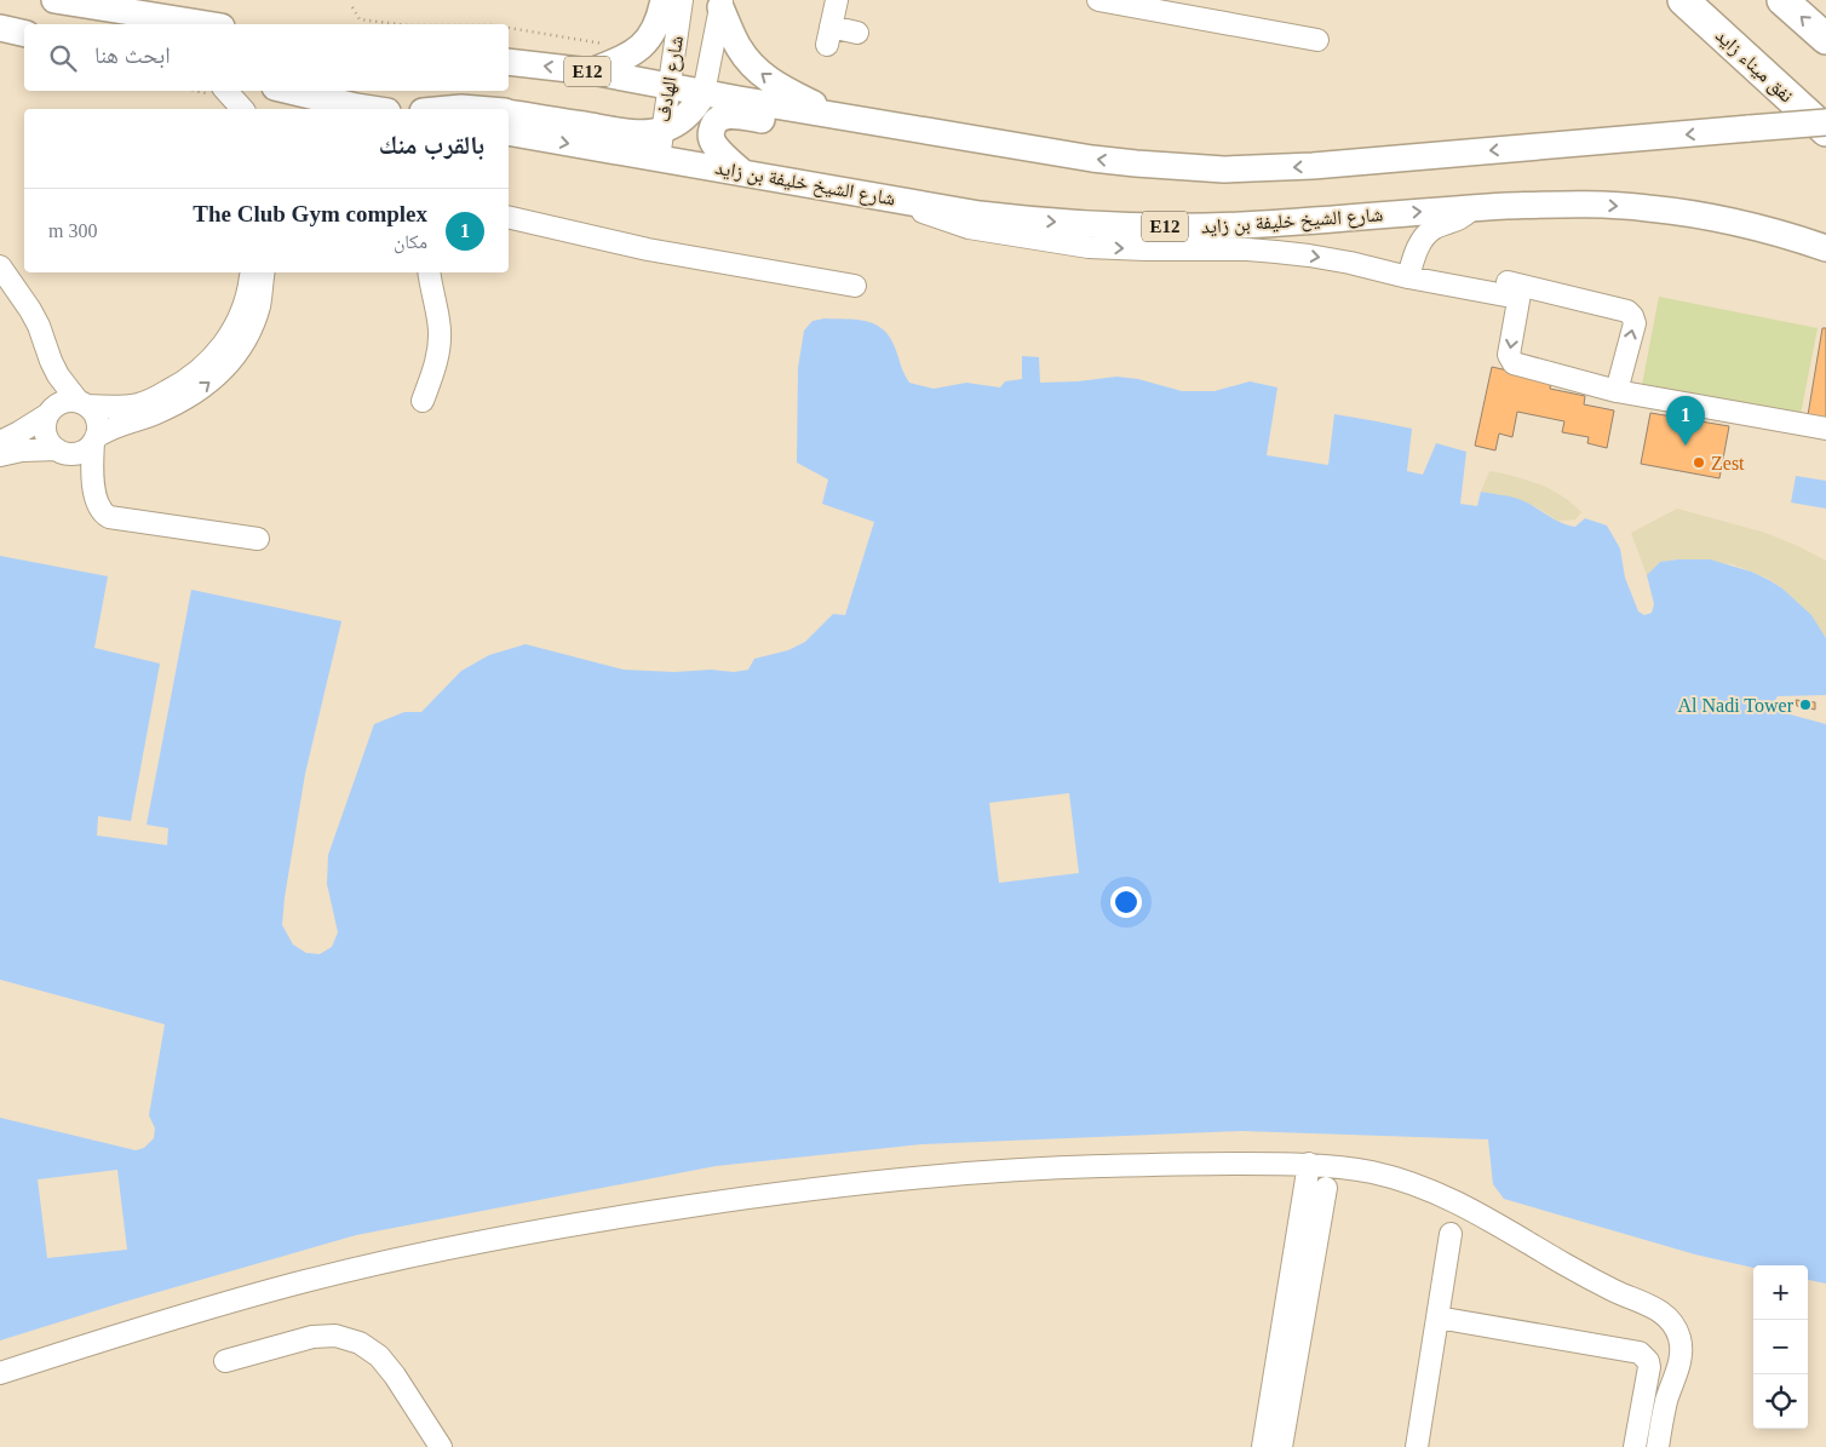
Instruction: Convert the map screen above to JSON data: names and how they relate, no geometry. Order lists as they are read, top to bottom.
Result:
{
  "streets": {
    "highway": ["نفق ميناء زايد"],
    "main road": ["E12", "شارع الشيخ خليفة بن زايد"],
    "street": ["شارع الهادف"]
  },
  "crossings": [
    ["E12", "شارع الهادف"],
    ["شارع الهادف", "شارع الشيخ خليفة بن زايد"]
  ],
  "places": ["Zest", "Al Nadi Tower"],
  "page": {
    "search": "ابحث هنا",
    "heading": "بالقرب منك",
    "list": [
      {
        "mark": "1",
        "name": "The Club Gym complex",
        "note": "مكان",
        "value": "300 m"
      }
    ],
    "pins": "1",
    "map_buttons": ["+", "−"]
  }
}
